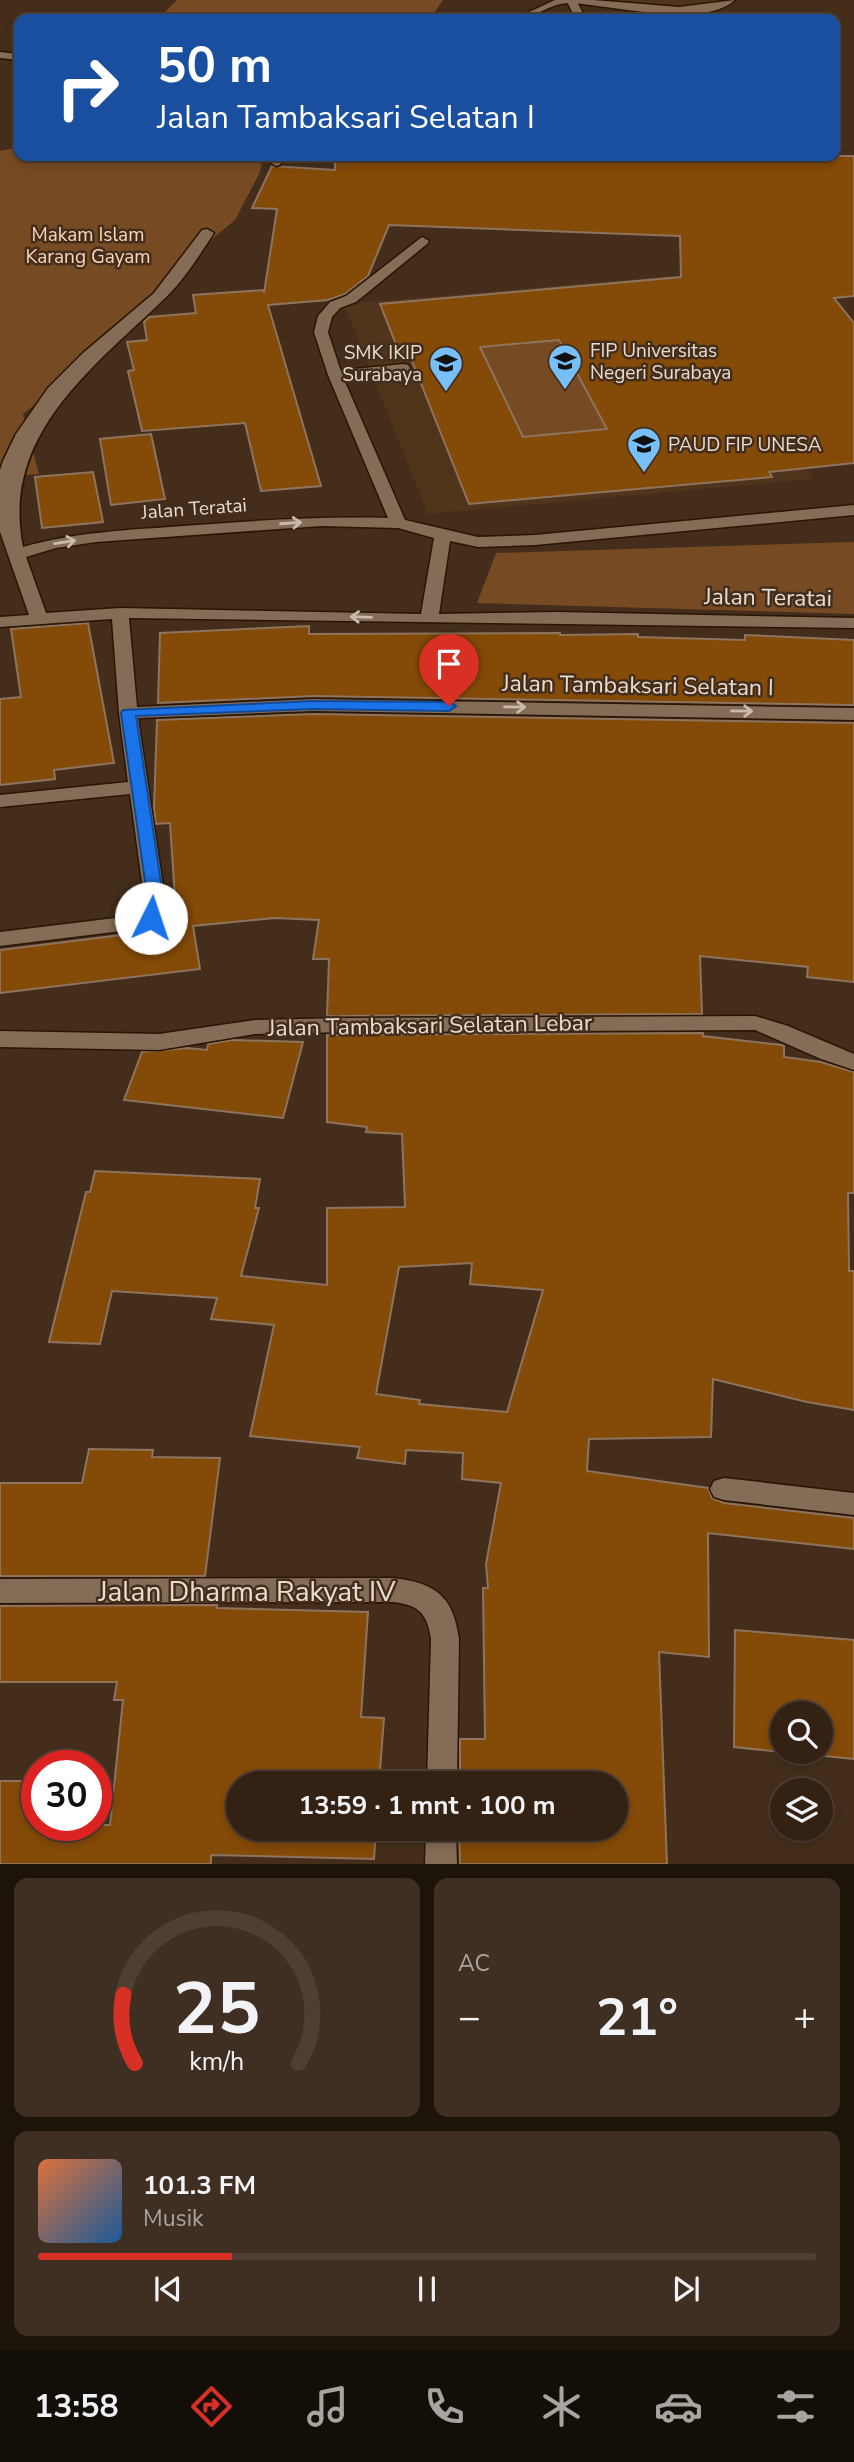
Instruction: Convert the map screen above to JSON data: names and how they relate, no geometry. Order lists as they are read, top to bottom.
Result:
{
  "streets": {
    "street": [
      "Jalan Teratai",
      "Jalan Tambaksari Selatan I",
      "Jalan Tambaksari Selatan Lebar",
      "Jalan Dharma Rakyat IV"
    ]
  },
  "one_way": ["Jalan Tambaksari Selatan I"],
  "parks": ["Makam Islam Karang Gayam"],
  "places": {
    "school or university": ["FIP Universitas Negeri Surabaya", "SMK IKIP Surabaya", "PAUD FIP UNESA"]
  },
  "page": {
    "turn": ["50 m", "Jalan Tambaksari Selatan I"],
    "limit": "30",
    "trip": "13:59 · 1 mnt · 100 m",
    "tile": "AC",
    "heat": ["−", "21°", "+"],
    "song": ["101.3 FM", "Musik"],
    "tabs": "13:58",
    "gauge": ["25", "km/h"]
  }
}
